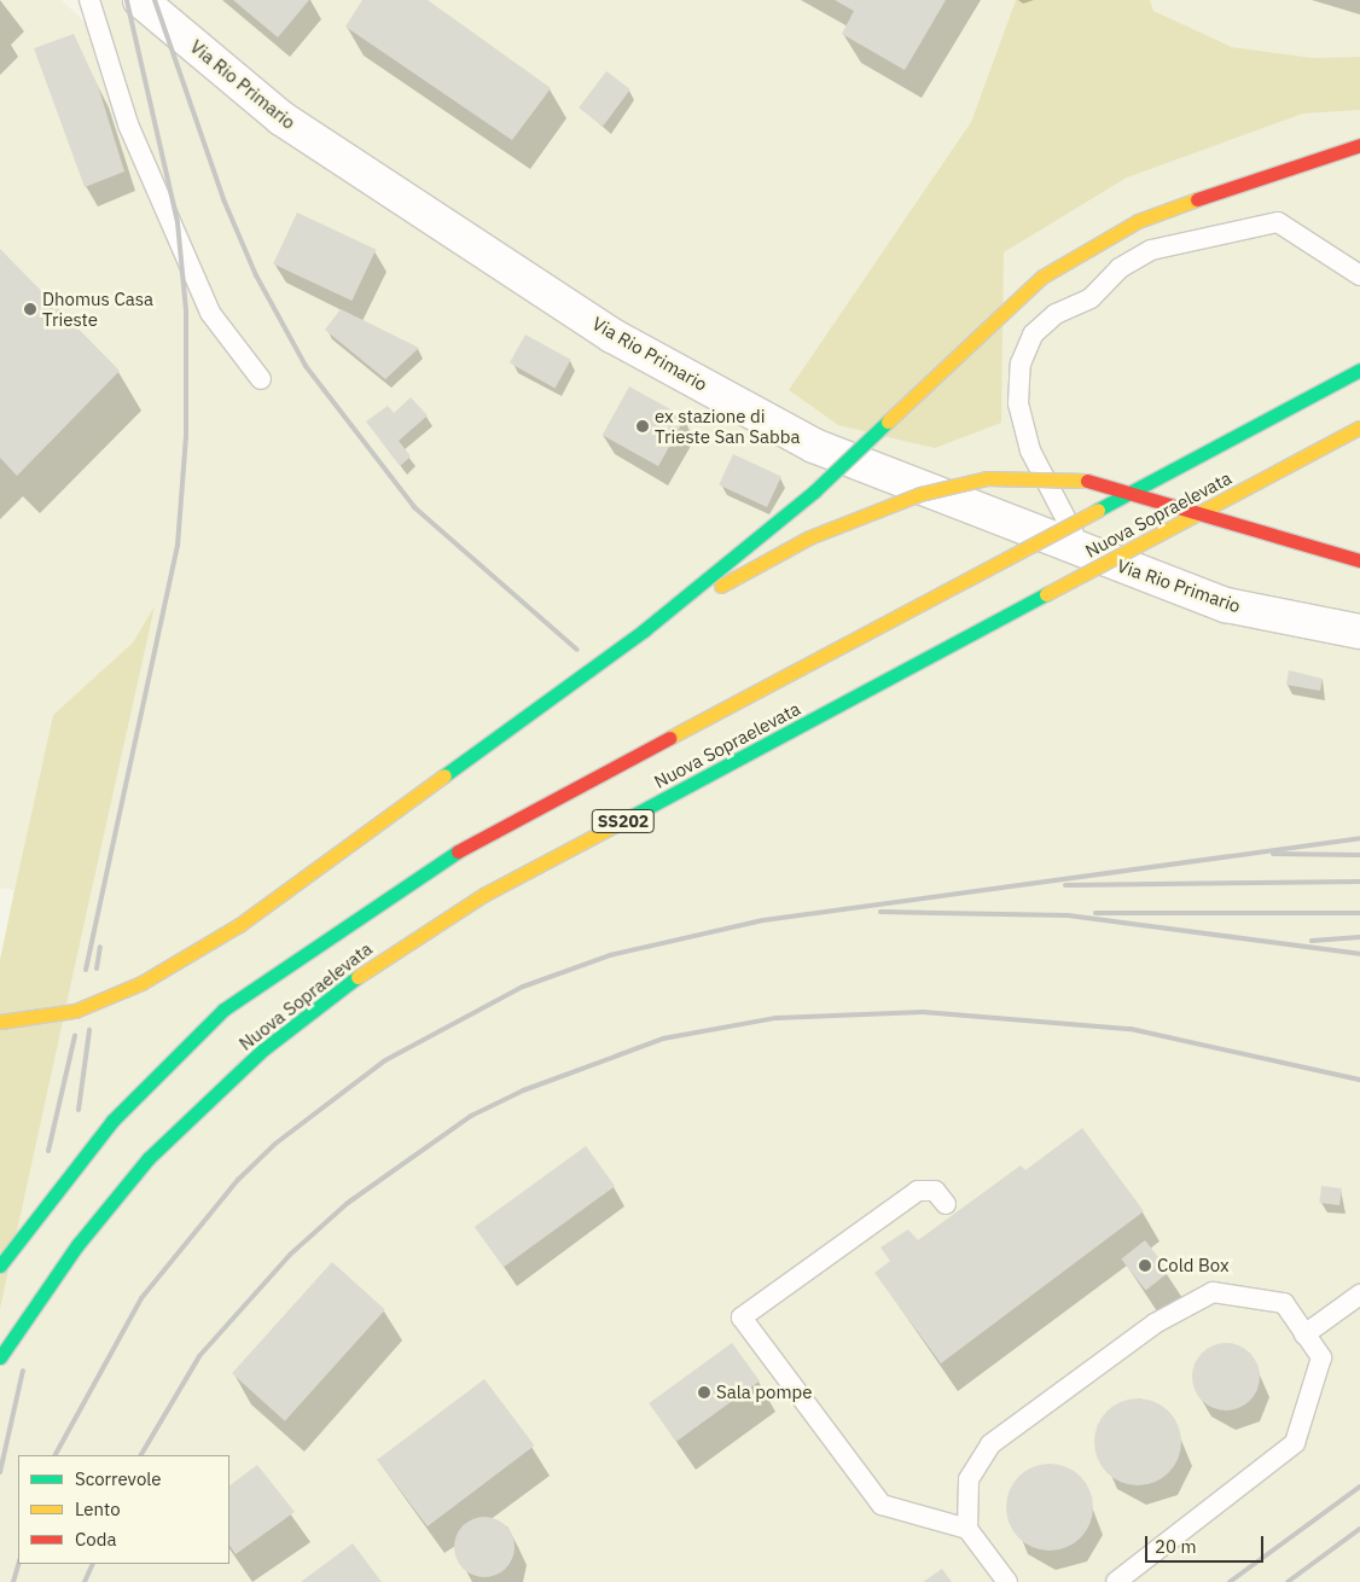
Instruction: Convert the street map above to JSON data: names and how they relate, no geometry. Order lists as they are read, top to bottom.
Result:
{
  "streets": {
    "highway": ["Nuova Sopraelevata", "SS202"],
    "street": ["Via Rio Primario"]
  },
  "places": [
    "Dhomus Casa Trieste",
    "ex stazione di Trieste San Sabba",
    "Cold Box",
    "Sala pompe"
  ],
  "legend": ["Scorrevole", "Lento", "Coda"],
  "scale_bar": "20 m"
}
